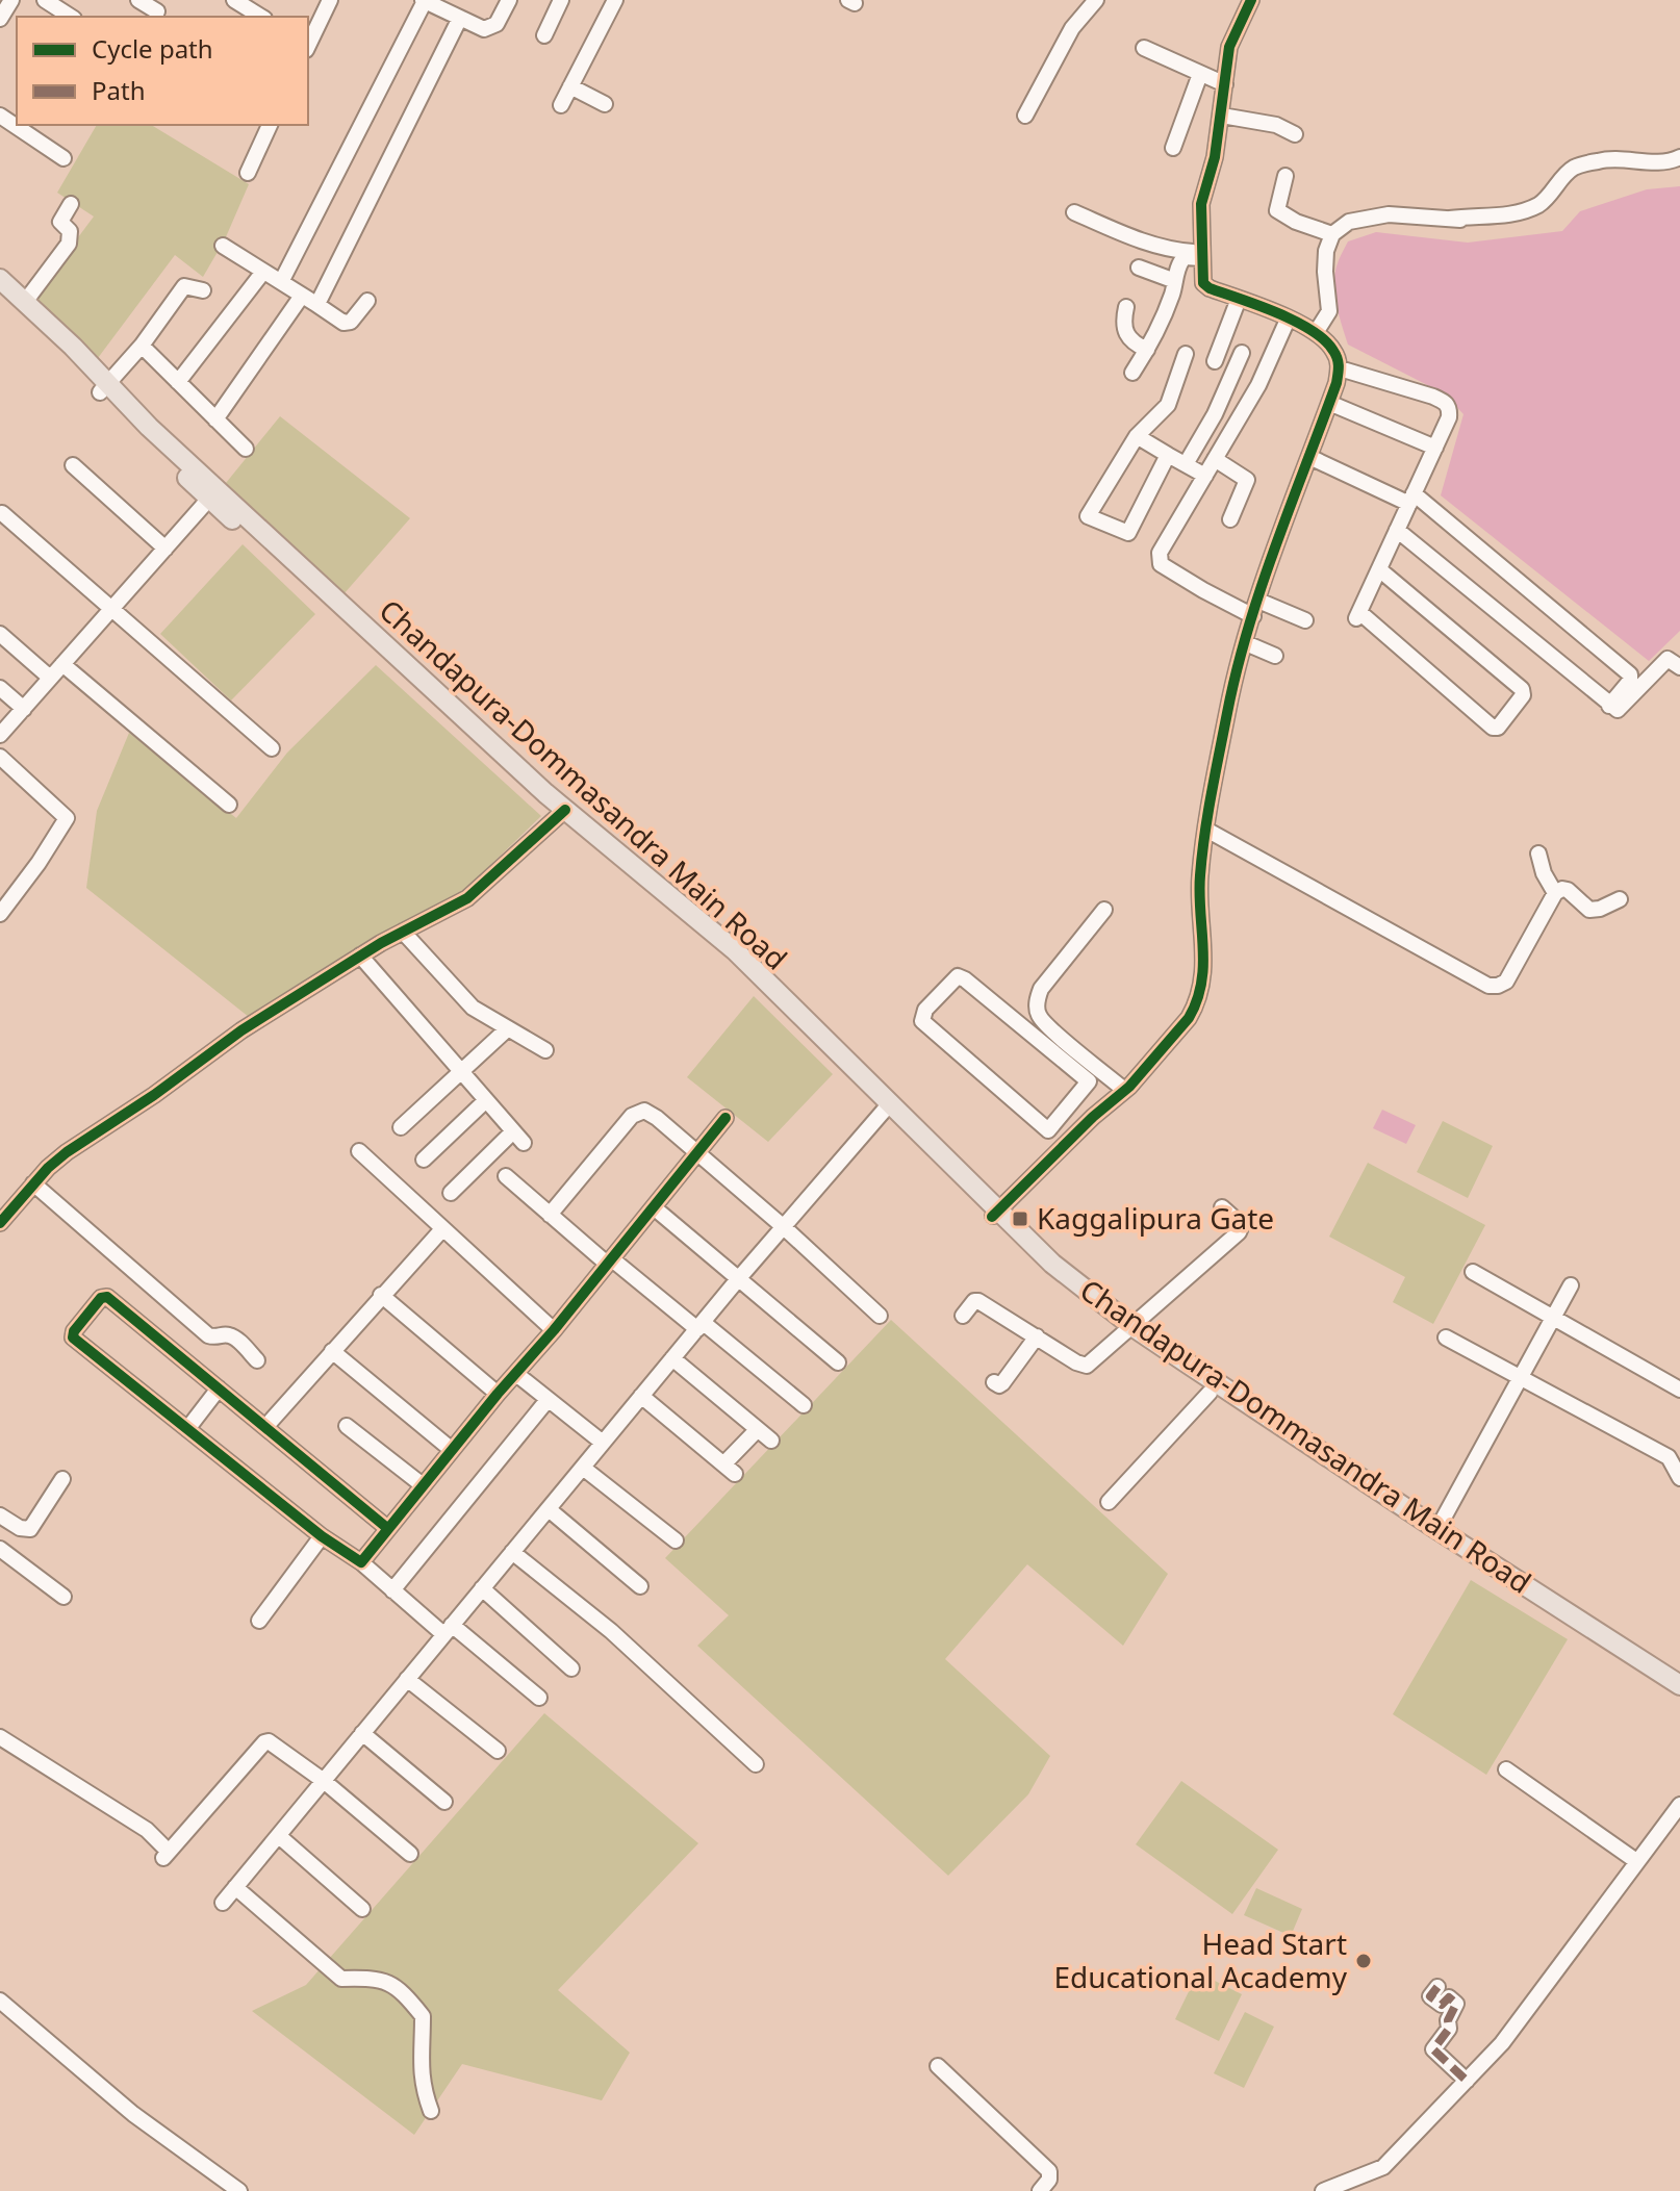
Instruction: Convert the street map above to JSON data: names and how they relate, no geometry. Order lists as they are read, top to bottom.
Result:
{
  "streets": {
    "main road": ["Chandapura-Dommasandra Main Road"]
  },
  "places": {
    "transit": ["Kaggalipura Gate"],
    "other": ["Head Start Educational Academy"]
  },
  "legend": ["Cycle path", "Path"]
}
